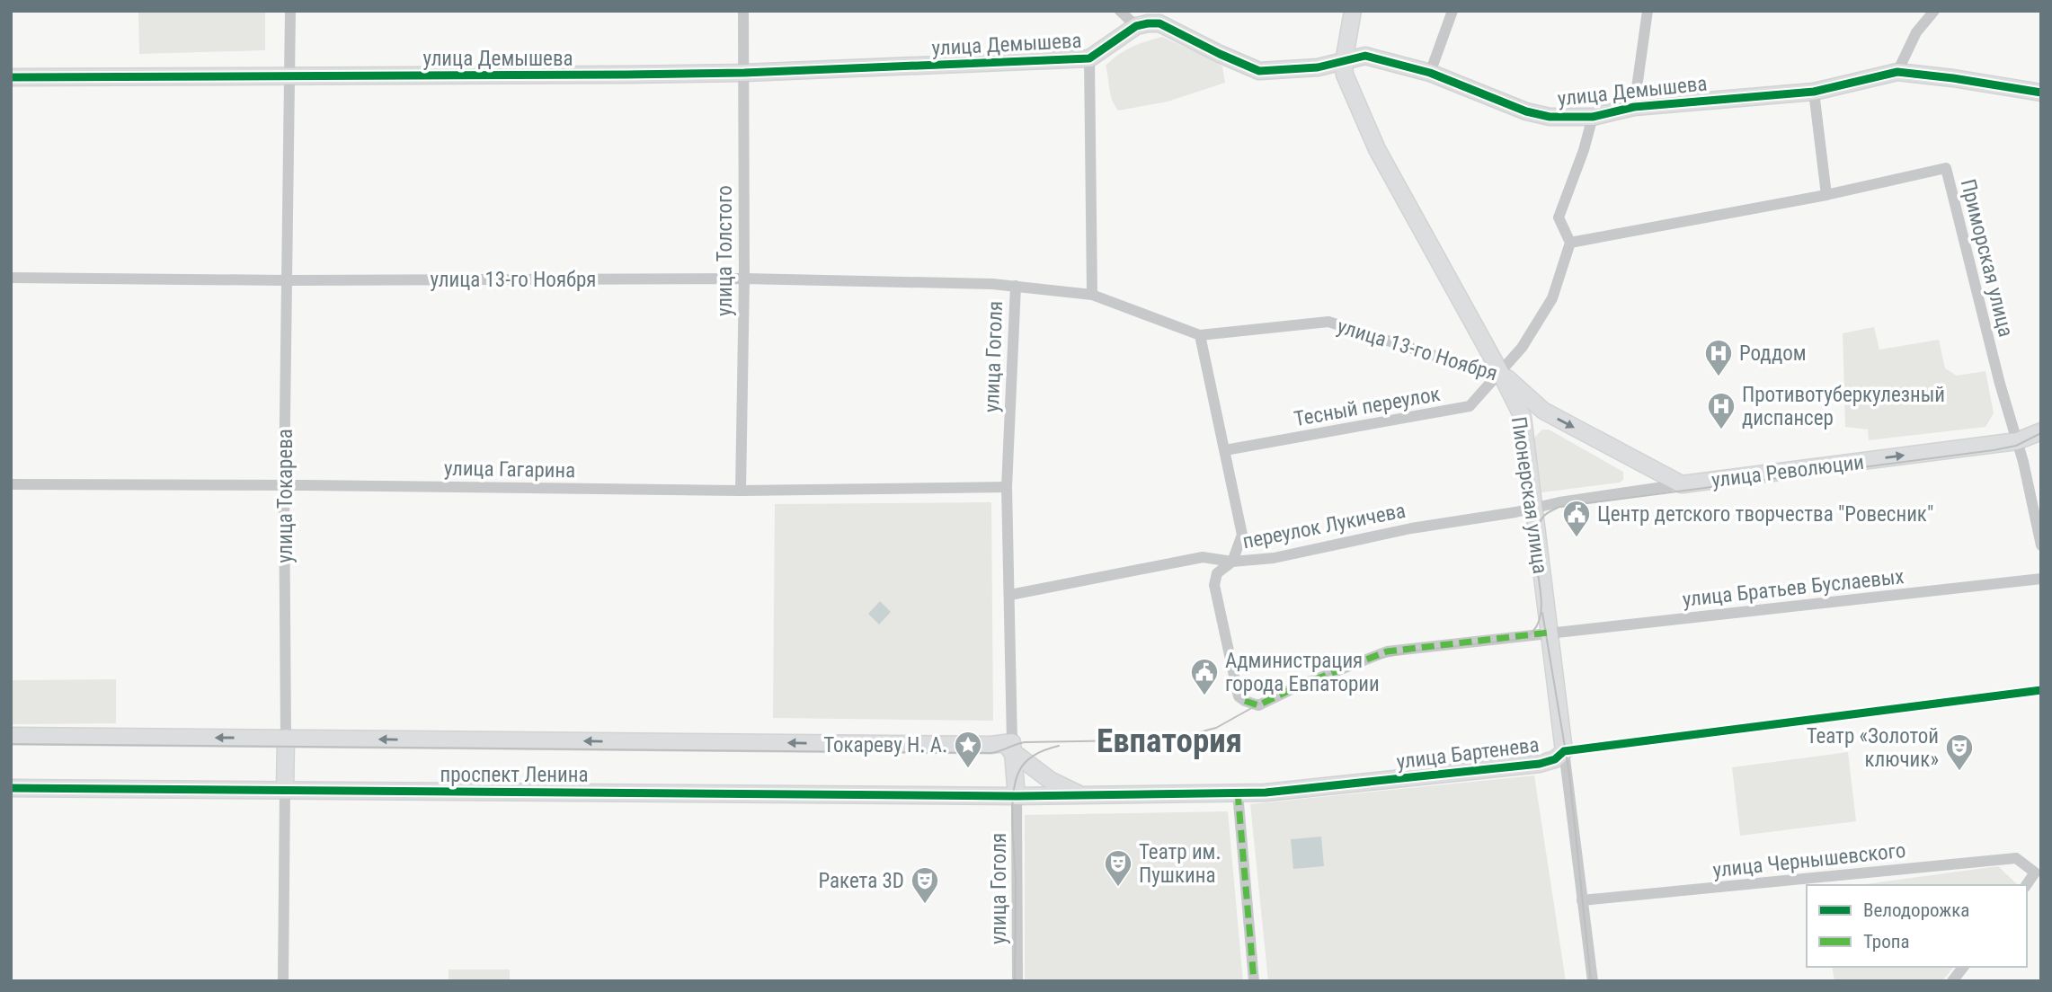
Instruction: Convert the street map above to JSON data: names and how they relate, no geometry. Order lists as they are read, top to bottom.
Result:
{
  "streets": {
    "street": [
      "улица Демышева",
      "улица Толстого",
      "Приморская улица",
      "улица 13-го Ноября",
      "улица Гоголя",
      "Тесный переулок",
      "улица Гагарина",
      "улица Революции",
      "Пионерская улица",
      "улица Токарева",
      "переулок Лукичева",
      "улица Братьев Буслаевых",
      "улица Бартенева",
      "проспект Ленина",
      "улица Чернышевского"
    ]
  },
  "crossings": [
    ["улица Демышева", "улица Толстого"],
    ["улица Демышева", "Пионерская улица"],
    ["улица Демышева", "улица Токарева"],
    ["улица Толстого", "улица 13-го Ноября"],
    ["улица Толстого", "улица Гагарина"],
    ["Приморская улица", "Тесный переулок"],
    ["Приморская улица", "улица Революции"],
    ["улица 13-го Ноября", "улица Гоголя"],
    ["улица 13-го Ноября", "Тесный переулок"],
    ["улица 13-го Ноября", "улица Революции"],
    ["улица 13-го Ноября", "Пионерская улица"],
    ["улица 13-го Ноября", "улица Токарева"],
    ["улица Гоголя", "улица Гагарина"],
    ["улица Гоголя", "переулок Лукичева"],
    ["улица Гоголя", "проспект Ленина"],
    ["Тесный переулок", "Пионерская улица"],
    ["улица Гагарина", "улица Токарева"],
    ["улица Революции", "Пионерская улица"],
    ["улица Революции", "переулок Лукичева"],
    ["Пионерская улица", "переулок Лукичева"],
    ["Пионерская улица", "улица Братьев Буслаевых"],
    ["Пионерская улица", "улица Бартенева"],
    ["Пионерская улица", "улица Чернышевского"],
    ["улица Токарева", "проспект Ленина"],
    ["переулок Лукичева", "улица Братьев Буслаевых"],
    ["улица Бартенева", "проспект Ленина"]
  ],
  "one_way": ["улица Революции"],
  "districts": ["Евпатория"],
  "places": {
    "hospital": ["Роддом", "Противотуберкулезный диспансер"],
    "public building": ["Центр детского творчества \"Ровесник\"", "Администрация города Евпатории"],
    "place": ["Токареву Н. А."],
    "theatre": ["Театр «Золотой ключик»", "Театр им. Пушкина", "Ракета 3D"]
  },
  "legend": ["Велодорожка", "Тропа"]
}
